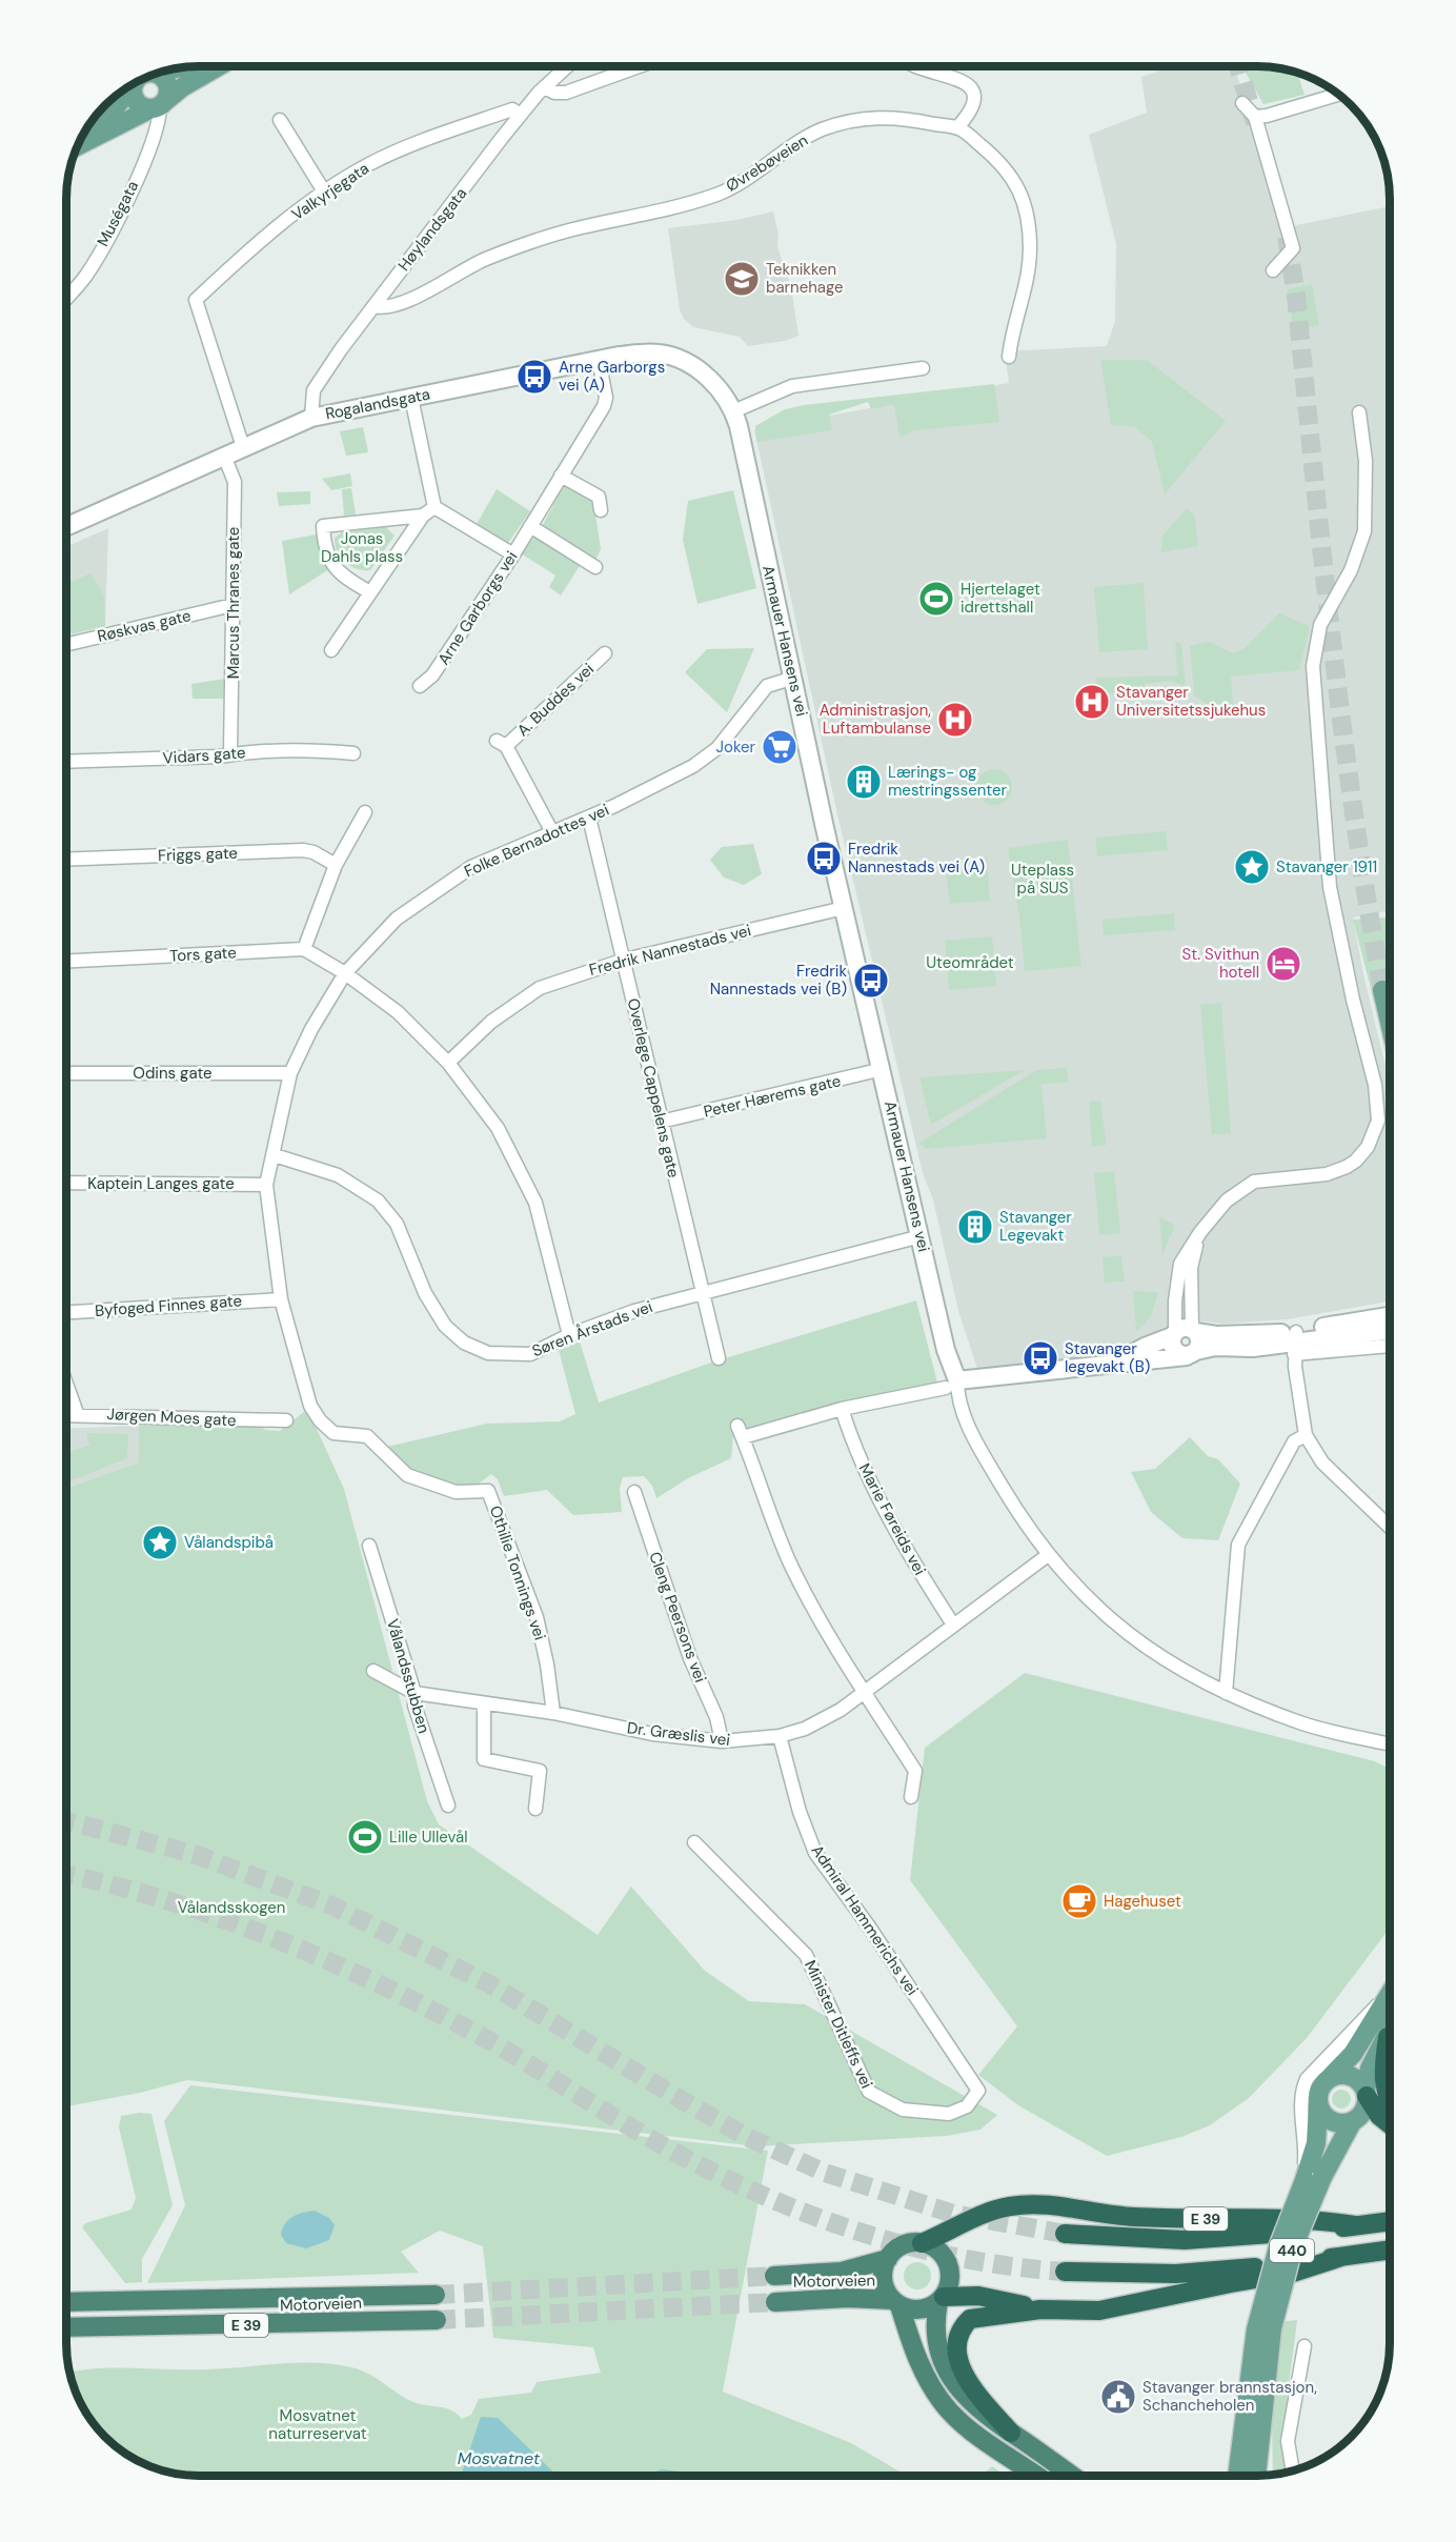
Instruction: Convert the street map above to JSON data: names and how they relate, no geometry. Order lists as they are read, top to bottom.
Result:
{
  "streets": {
    "highway": ["E 39", "Motorveien"],
    "main road": ["440"],
    "street": [
      "Øvrebøveien",
      "Valkyrjegata",
      "Muségata",
      "Høylandsgata",
      "Rogalandsgata",
      "Marcus Thranes gate",
      "Arne Garborgs vei",
      "Røskvas gate",
      "Armauer Hansens vei",
      "A. Buddes vei",
      "Vidars gate",
      "Folke Bernadottes vei",
      "Friggs gate",
      "Fredrik Nannestads vei",
      "Tors gate",
      "Odins gate",
      "Overlege Cappelens gate",
      "Peter Hærems gate",
      "Kaptein Langes gate",
      "Byfoged Finnes gate",
      "Søren Årstads vei",
      "Jørgen Moes gate",
      "Marie Føreids vei",
      "Othilie Tonnings vei",
      "Cleng Peersons vei",
      "Vålandsstubben",
      "Dr. Græslis vei",
      "Admiral Hammerichs vei",
      "Minister Ditleffs vei"
    ]
  },
  "crossings": [
    ["Øvrebøveien", "Høylandsgata"],
    ["Valkyrjegata", "Høylandsgata"],
    ["Valkyrjegata", "Rogalandsgata"],
    ["Høylandsgata", "Rogalandsgata"],
    ["Rogalandsgata", "Marcus Thranes gate"],
    ["Rogalandsgata", "Arne Garborgs vei"],
    ["Rogalandsgata", "Armauer Hansens vei"],
    ["Marcus Thranes gate", "Røskvas gate"],
    ["Marcus Thranes gate", "Vidars gate"],
    ["Armauer Hansens vei", "Folke Bernadottes vei"],
    ["Armauer Hansens vei", "Fredrik Nannestads vei"],
    ["Armauer Hansens vei", "Peter Hærems gate"],
    ["Armauer Hansens vei", "Søren Årstads vei"],
    ["Armauer Hansens vei", "Dr. Græslis vei"],
    ["A. Buddes vei", "Folke Bernadottes vei"],
    ["Folke Bernadottes vei", "Odins gate"],
    ["Folke Bernadottes vei", "Overlege Cappelens gate"],
    ["Folke Bernadottes vei", "Kaptein Langes gate"],
    ["Folke Bernadottes vei", "Byfoged Finnes gate"],
    ["Folke Bernadottes vei", "Søren Årstads vei"],
    ["Folke Bernadottes vei", "Othilie Tonnings vei"],
    ["Fredrik Nannestads vei", "Overlege Cappelens gate"],
    ["Overlege Cappelens gate", "Peter Hærems gate"],
    ["Overlege Cappelens gate", "Søren Årstads vei"],
    ["Marie Føreids vei", "Dr. Græslis vei"],
    ["Othilie Tonnings vei", "Dr. Græslis vei"],
    ["Cleng Peersons vei", "Dr. Græslis vei"],
    ["Vålandsstubben", "Dr. Græslis vei"],
    ["Dr. Græslis vei", "Admiral Hammerichs vei"],
    ["Admiral Hammerichs vei", "Minister Ditleffs vei"],
    ["E 39", "Motorveien"]
  ],
  "water": ["Mosvatnet"],
  "parks": [
    "Jonas Dahls plass",
    "Uteplass på SUS",
    "Uteområdet",
    "Vålandsskogen",
    "Mosvatnet naturreservat"
  ],
  "places": {
    "school or university": ["Teknikken barnehage"],
    "bus stop": [
      "Arne Garborgs vei (A)",
      "Fredrik Nannestads vei (A)",
      "Fredrik Nannestads vei (B)",
      "Stavanger legevakt (B)"
    ],
    "sports": ["Hjertelaget idrettshall", "Lille Ullevål"],
    "hospital": ["Stavanger Universitetssjukehus", "Administrasjon, Luftambulanse"],
    "supermarket": ["Joker"],
    "building": ["Lærings- og mestringssenter", "Stavanger Legevakt"],
    "place": ["Stavanger 1911", "Vålandspibå"],
    "hotel": ["St. Svithun hotell"],
    "cafe": ["Hagehuset"],
    "public building": ["Stavanger brannstasjon, Schancheholen"]
  }
}
